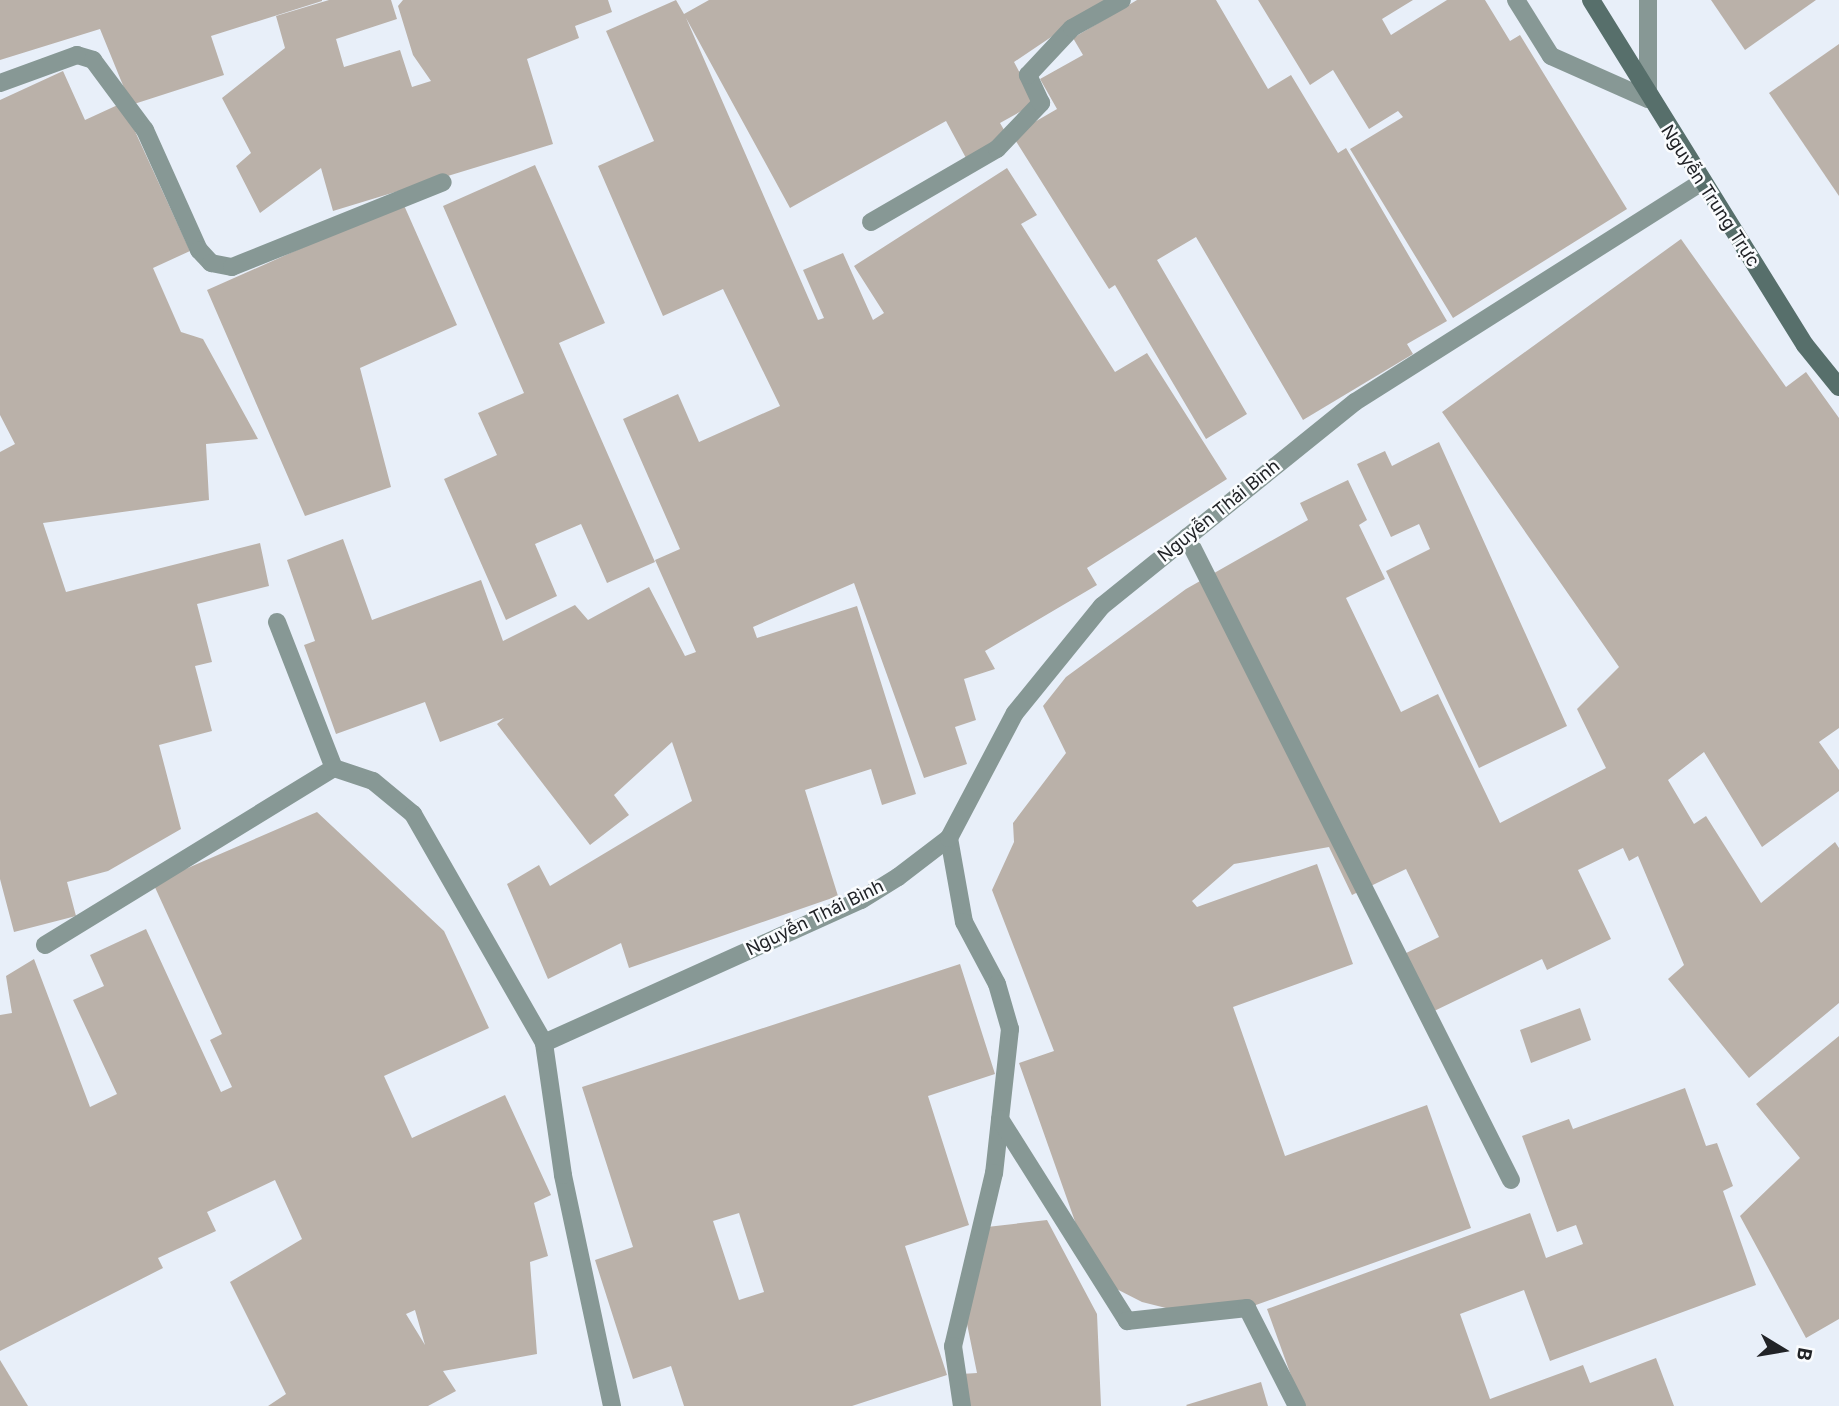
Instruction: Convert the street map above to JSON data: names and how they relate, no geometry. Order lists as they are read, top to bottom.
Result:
{
  "streets": {
    "main road": ["Nguyễn Trung Trực"],
    "street": ["Nguyễn Thái Bình"]
  },
  "crossings": [
    ["Nguyễn Trung Trực", "Nguyễn Thái Bình"]
  ],
  "north": "right"
}
